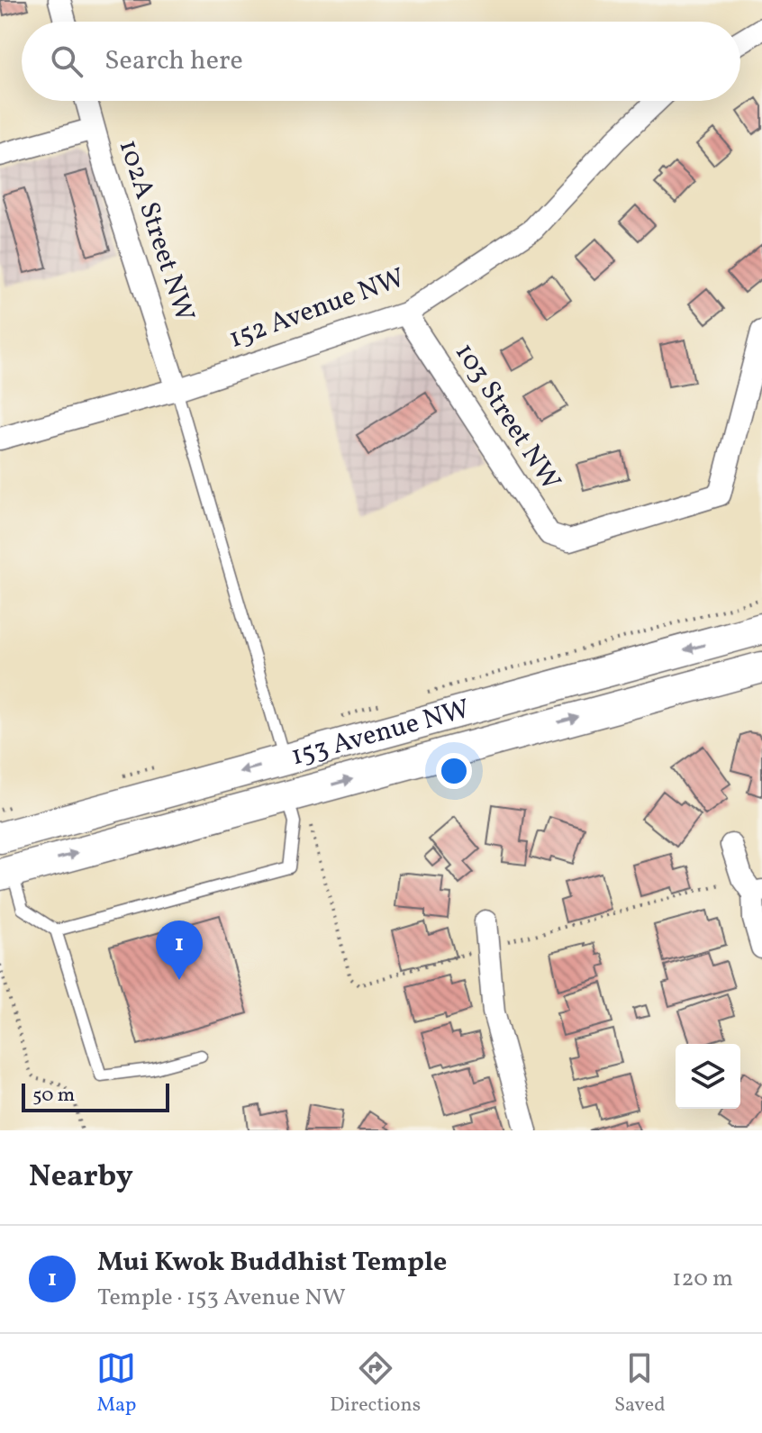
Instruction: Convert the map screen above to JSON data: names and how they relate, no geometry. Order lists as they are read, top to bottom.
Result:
{
  "streets": {
    "main road": ["153 Avenue NW"],
    "street": ["102A Street NW", "152 Avenue NW", "103 Street NW"]
  },
  "crossings": [
    ["102A Street NW", "152 Avenue NW"],
    ["152 Avenue NW", "103 Street NW"]
  ],
  "scale_bar": "50 m",
  "page": {
    "search": "Search here",
    "pins": "1",
    "scale": "50 m",
    "heading": "Nearby",
    "list": [
      {
        "mark": "1",
        "name": "Mui Kwok Buddhist Temple",
        "note": "Temple · 153 Avenue NW",
        "value": "120 m"
      }
    ],
    "nav": ["Map", "Directions", "Saved"]
  }
}
